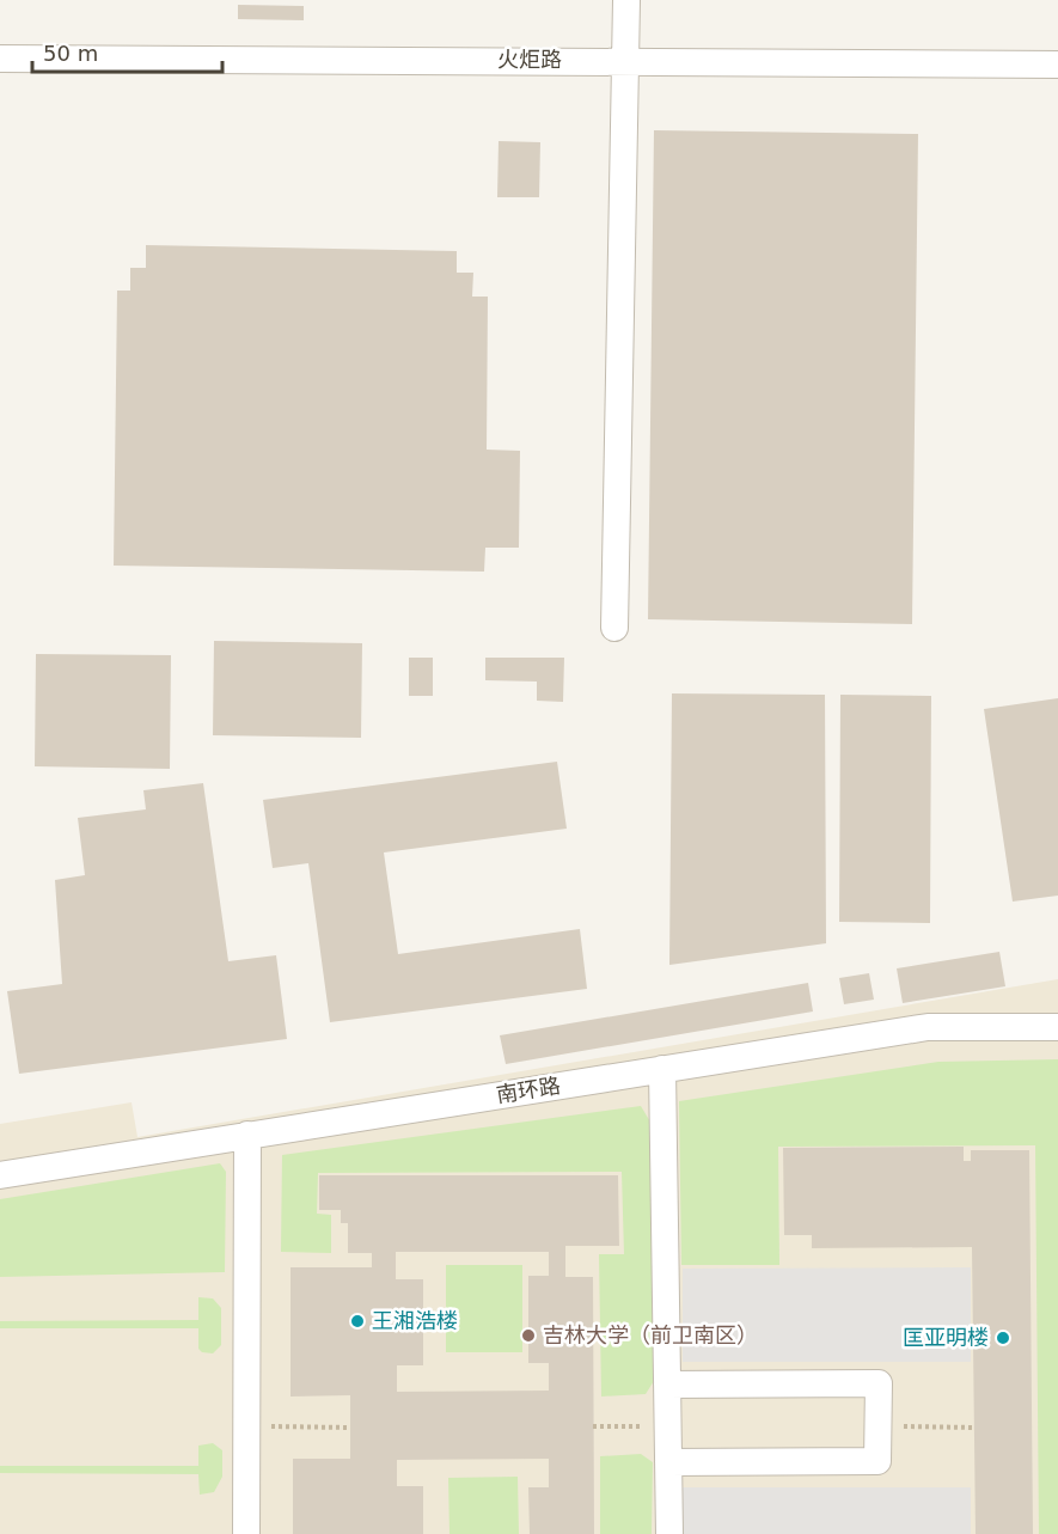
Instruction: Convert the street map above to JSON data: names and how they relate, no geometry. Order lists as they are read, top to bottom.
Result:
{
  "streets": {
    "street": ["火炬路", "南环路"]
  },
  "places": ["王湘浩楼", "吉林大学（前卫南区）", "匡亚明楼"],
  "scale_bar": "50 m"
}
